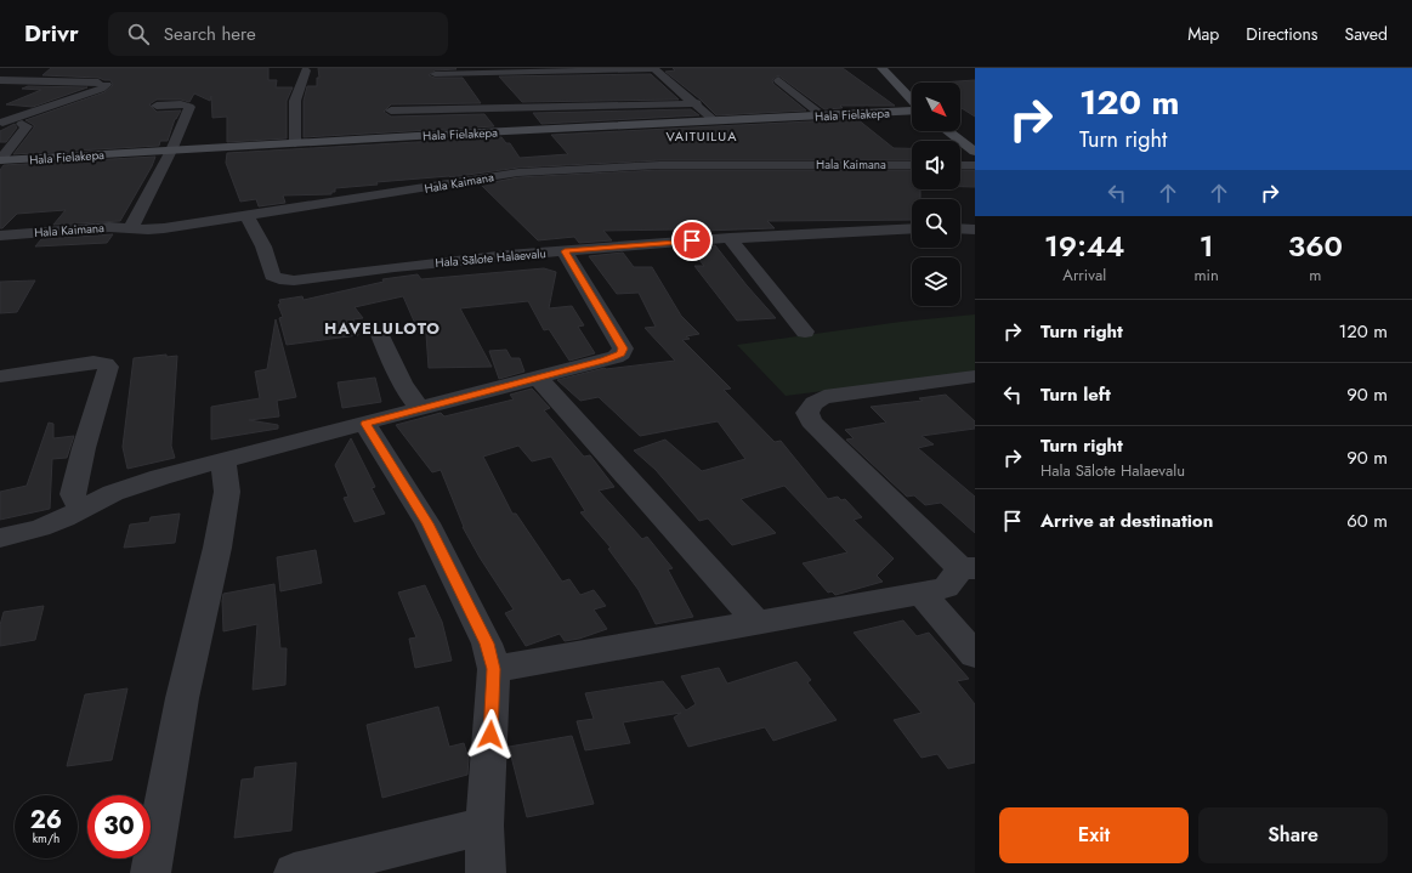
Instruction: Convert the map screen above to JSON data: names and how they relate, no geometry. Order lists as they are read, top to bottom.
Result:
{
  "streets": {
    "street": ["Hala Fielakepa", "Hala Kaimana", "Hala Sālote Halaevalu"]
  },
  "crossings": [
    ["Hala Kaimana", "Hala Sālote Halaevalu"]
  ],
  "districts": ["VAITUILUA", "HAVELULOTO"],
  "north": "bottom right",
  "page": {
    "header": "Drivr",
    "search": "Search here",
    "nav": ["Map", "Directions", "Saved"],
    "turn": ["120 m", "Turn right"],
    "eta": [
      "19:44",
      "Arrival",
      "1",
      "min",
      "360",
      "m"
    ],
    "list": [
      {
        "name": "Turn right",
        "value": "120 m"
      },
      {
        "name": "Turn left",
        "value": "90 m"
      },
      {
        "name": "Turn right",
        "note": "Hala Sālote Halaevalu",
        "value": "90 m"
      },
      {
        "name": "Arrive at destination",
        "value": "60 m"
      }
    ],
    "speed": "26 km/h",
    "limit": "30",
    "buttons": ["Exit", "Share"]
  }
}
